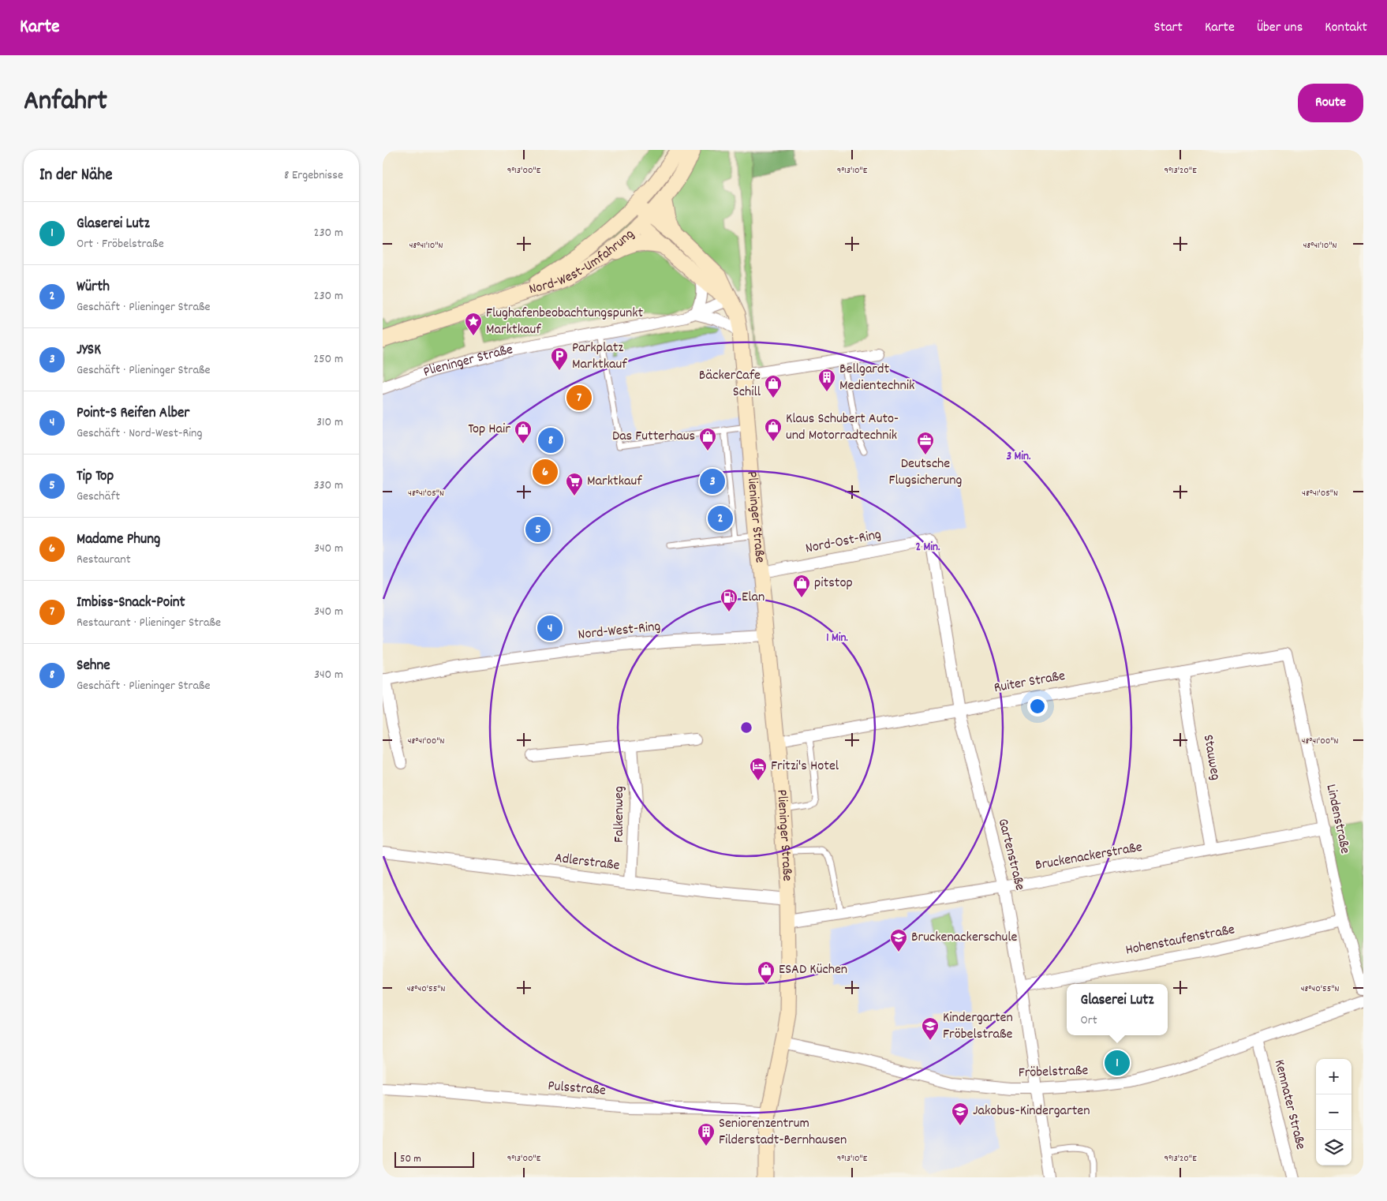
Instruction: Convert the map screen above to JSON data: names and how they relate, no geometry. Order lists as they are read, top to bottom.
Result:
{
  "streets": {
    "main road": ["Nord-West-Umfahrung", "Plieninger Straße"],
    "street": [
      "Nord-Ost-Ring",
      "Nord-West-Ring",
      "Ruiter Straße",
      "Stauweg",
      "Falkenweg",
      "Lindenstraße",
      "Gartenstraße",
      "Bruckenackerstraße",
      "Adlerstraße",
      "Hohenstaufenstraße",
      "Fröbelstraße",
      "Pulsstraße",
      "Kemnater Straße"
    ]
  },
  "crossings": [
    ["Nord-West-Umfahrung", "Plieninger Straße"],
    ["Plieninger Straße", "Nord-Ost-Ring"],
    ["Plieninger Straße", "Nord-West-Ring"],
    ["Plieninger Straße", "Ruiter Straße"],
    ["Plieninger Straße", "Bruckenackerstraße"],
    ["Plieninger Straße", "Adlerstraße"],
    ["Plieninger Straße", "Fröbelstraße"],
    ["Plieninger Straße", "Pulsstraße"],
    ["Nord-Ost-Ring", "Gartenstraße"],
    ["Ruiter Straße", "Stauweg"],
    ["Ruiter Straße", "Lindenstraße"],
    ["Ruiter Straße", "Gartenstraße"],
    ["Stauweg", "Bruckenackerstraße"],
    ["Falkenweg", "Adlerstraße"],
    ["Lindenstraße", "Bruckenackerstraße"],
    ["Lindenstraße", "Hohenstaufenstraße"],
    ["Gartenstraße", "Bruckenackerstraße"],
    ["Gartenstraße", "Hohenstaufenstraße"],
    ["Gartenstraße", "Fröbelstraße"],
    ["Fröbelstraße", "Kemnater Straße"]
  ],
  "places": {
    "place": ["Flughafenbeobachtungspunkt Marktkauf"],
    "parking": ["Parkplatz Marktkauf"],
    "building": ["Bellgardt Medientechnik", "Seniorenzentrum Filderstadt-Bernhausen"],
    "shop": [
      "BäckerCafe Schill",
      "Klaus Schubert Auto- und Motorradtechnik",
      "Top Hair",
      "Das Futterhaus",
      "pitstop",
      "ESAD Küchen"
    ],
    "office": ["Deutsche Flugsicherung"],
    "supermarket": ["Marktkauf"],
    "fuel station": ["Elan"],
    "hotel": ["Fritzi's Hotel"],
    "school or university": ["Bruckenackerschule", "Kindergarten Fröbelstraße", "Jakobus-Kindergarten"]
  },
  "scale_bar": "50 m",
  "page": {
    "header": "Karte",
    "nav": [
      "Start",
      "Karte",
      "Über uns",
      "Kontakt"
    ],
    "title": "Anfahrt",
    "buttons": "Route",
    "heading": ["In der Nähe", "8 Ergebnisse"],
    "list": [
      {
        "mark": "1",
        "name": "Glaserei Lutz",
        "note": "Ort · Fröbelstraße",
        "value": "230 m"
      },
      {
        "mark": "2",
        "name": "Würth",
        "note": "Geschäft · Plieninger Straße",
        "value": "230 m"
      },
      {
        "mark": "3",
        "name": "JYSK",
        "note": "Geschäft · Plieninger Straße",
        "value": "250 m"
      },
      {
        "mark": "4",
        "name": "Point-S Reifen Alber",
        "note": "Geschäft · Nord-West-Ring",
        "value": "310 m"
      },
      {
        "mark": "5",
        "name": "Tip Top",
        "note": "Geschäft",
        "value": "330 m"
      },
      {
        "mark": "6",
        "name": "Madame Phung",
        "note": "Restaurant",
        "value": "340 m"
      },
      {
        "mark": "7",
        "name": "Imbiss-Snack-Point",
        "note": "Restaurant · Plieninger Straße",
        "value": "340 m"
      },
      {
        "mark": "8",
        "name": "Sehne",
        "note": "Geschäft · Plieninger Straße",
        "value": "340 m"
      }
    ],
    "pins": [
      "7",
      "8",
      "6",
      "3",
      "2",
      "5",
      "4",
      "1"
    ],
    "popup": ["Glaserei Lutz", "Ort"],
    "map_buttons": ["+", "−"],
    "scale": "50 m"
  },
  "coordinates": [
    "9°13'00\"E",
    "9°13'10\"E",
    "9°13'20\"E",
    "48°41'10\"N",
    "48°41'05\"N",
    "48°41'00\"N",
    "48°40'55\"N"
  ],
  "rings": ["3 Min.", "2 Min.", "1 Min."]
}
